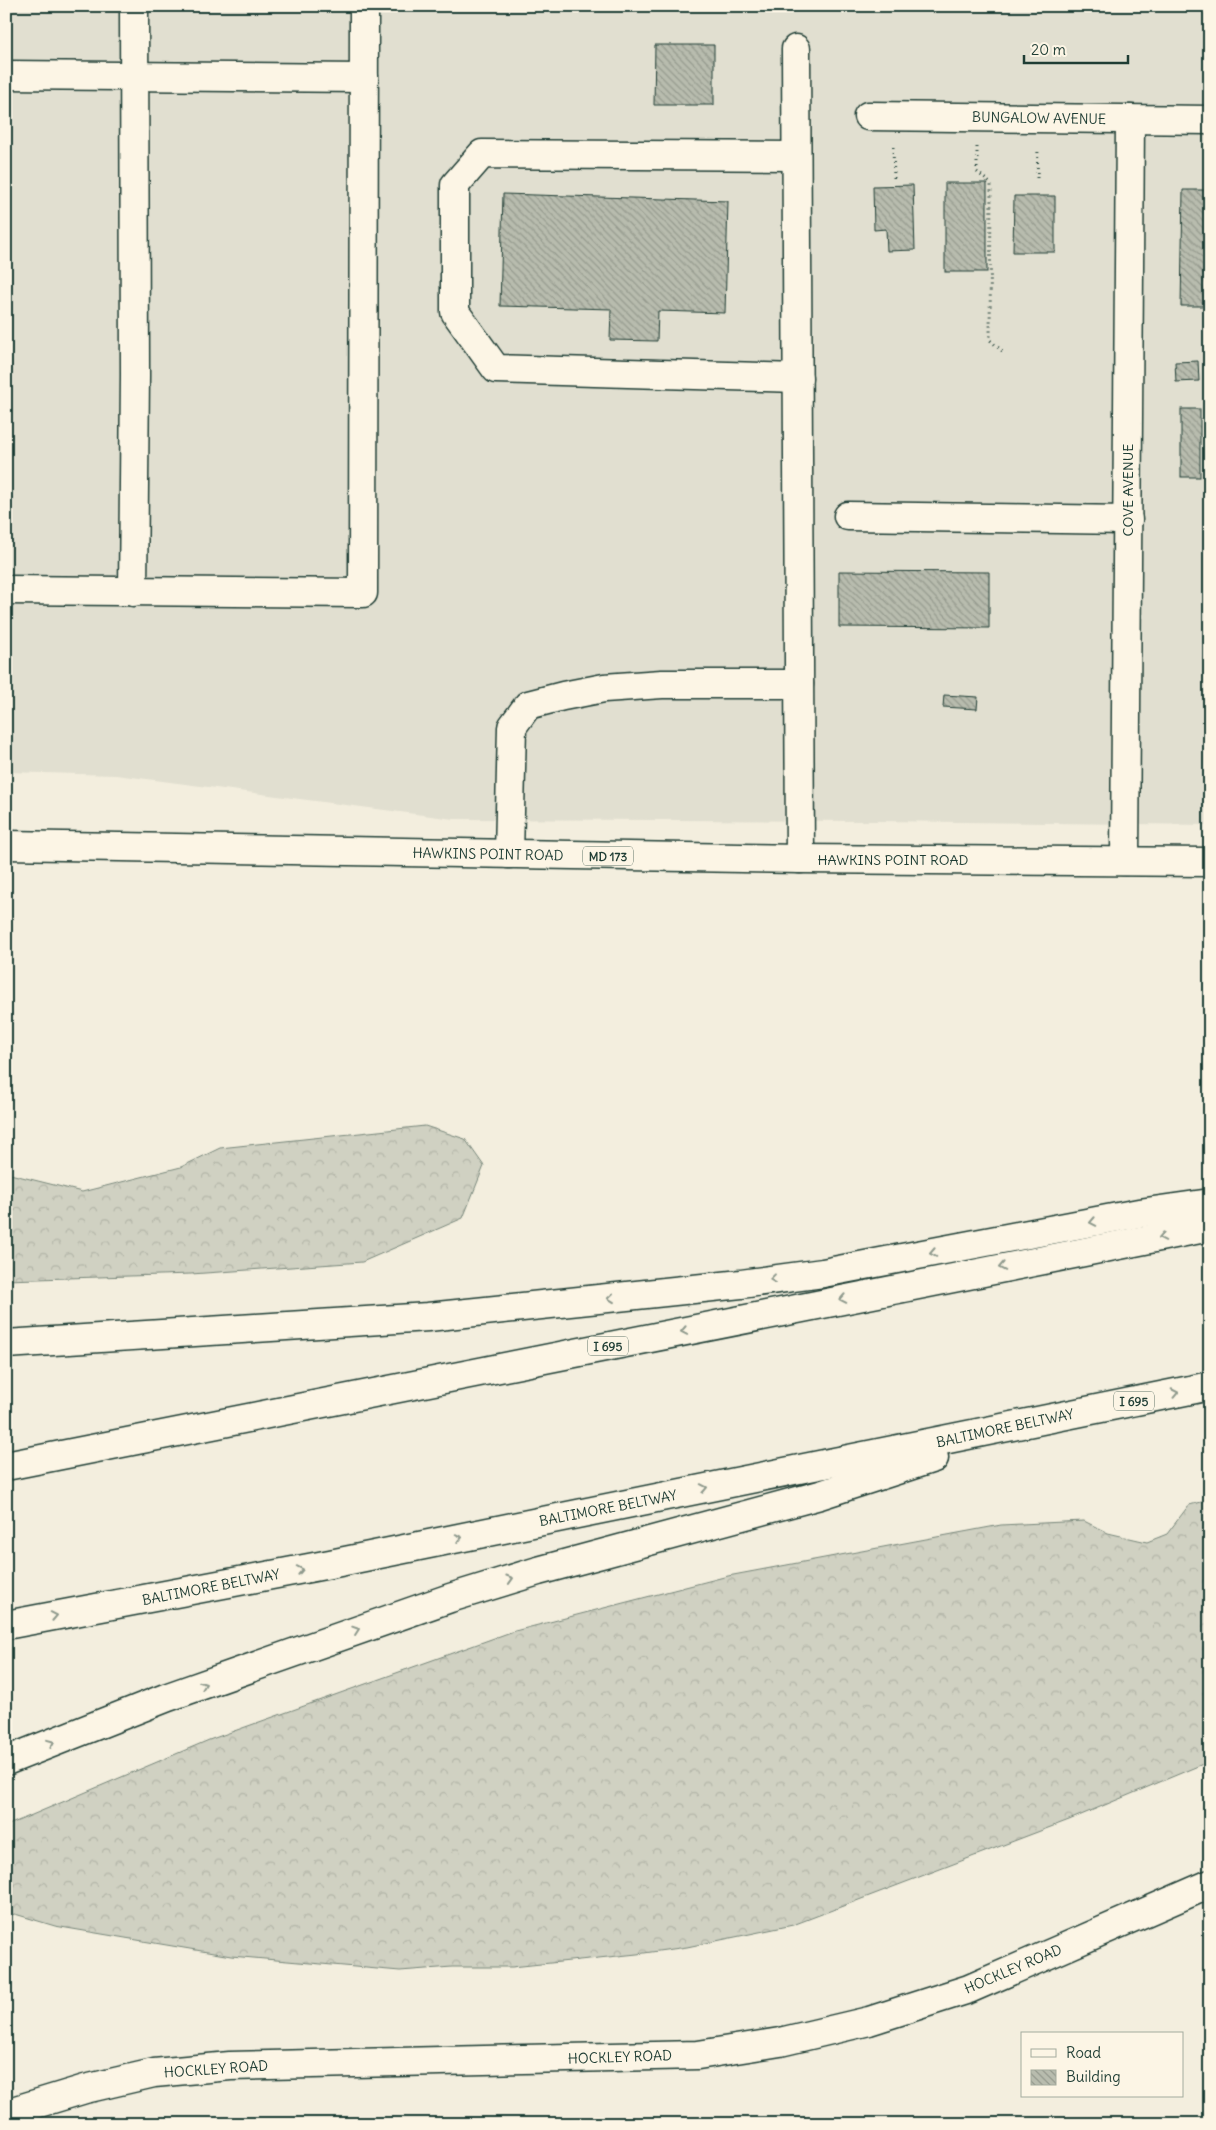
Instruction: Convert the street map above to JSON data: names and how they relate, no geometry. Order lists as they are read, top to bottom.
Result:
{
  "streets": {
    "main road": [
      "BUNGALOW AVENUE",
      "COVE AVENUE",
      "HAWKINS POINT ROAD",
      "MD 173",
      "I 695",
      "BALTIMORE BELTWAY",
      "HOCKLEY ROAD"
    ]
  },
  "crossings": [
    ["BUNGALOW AVENUE", "COVE AVENUE"],
    ["COVE AVENUE", "HAWKINS POINT ROAD"]
  ],
  "legend": ["Road", "Building"],
  "scale_bar": "20 m"
}
